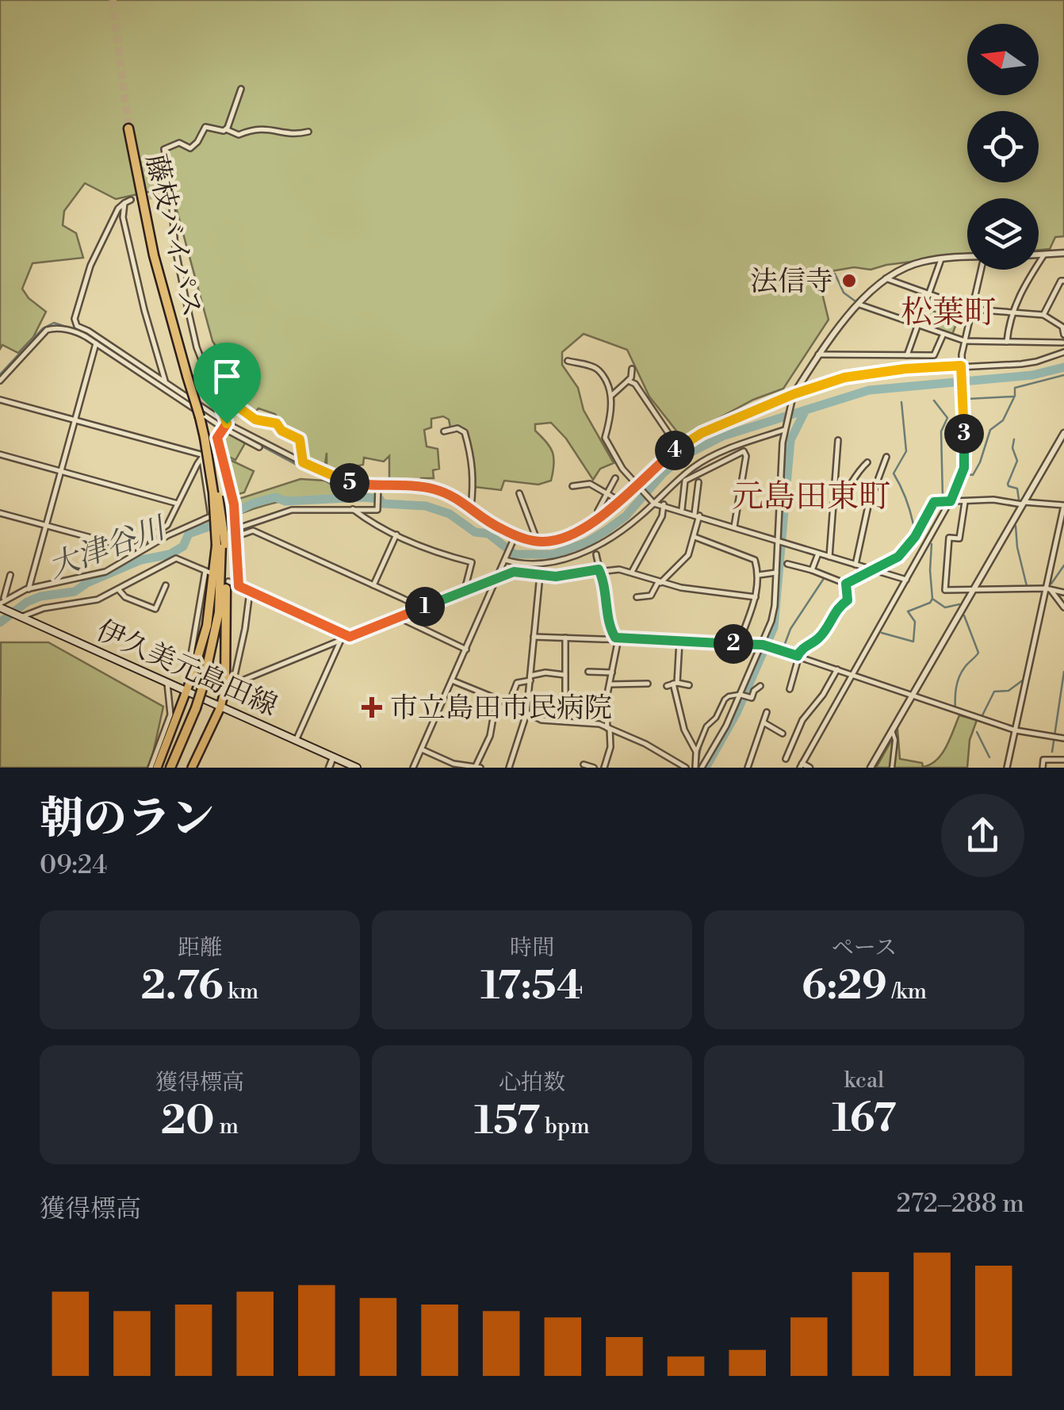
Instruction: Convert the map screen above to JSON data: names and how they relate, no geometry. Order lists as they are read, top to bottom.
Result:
{
  "streets": {
    "highway": ["藤枝バイパス"],
    "main road": ["伊久美元島田線"]
  },
  "districts": ["松葉町", "元島田東町"],
  "water": ["大津谷川"],
  "places": {
    "other": ["法信寺"],
    "health": ["市立島田市民病院"]
  },
  "north": "left",
  "page": {
    "pins": [
      "3",
      "4",
      "5",
      "1",
      "2"
    ],
    "heading": ["朝のラン", "09:24"],
    "stats": [
      ["距離", "2.76 km"],
      ["時間", "17:54"],
      ["ペース", "6:29 /km"],
      ["獲得標高", "20 m"],
      ["心拍数", "157 bpm"],
      ["kcal", "167"]
    ],
    "chart": ["獲得標高", "272–288 m"]
  }
}
